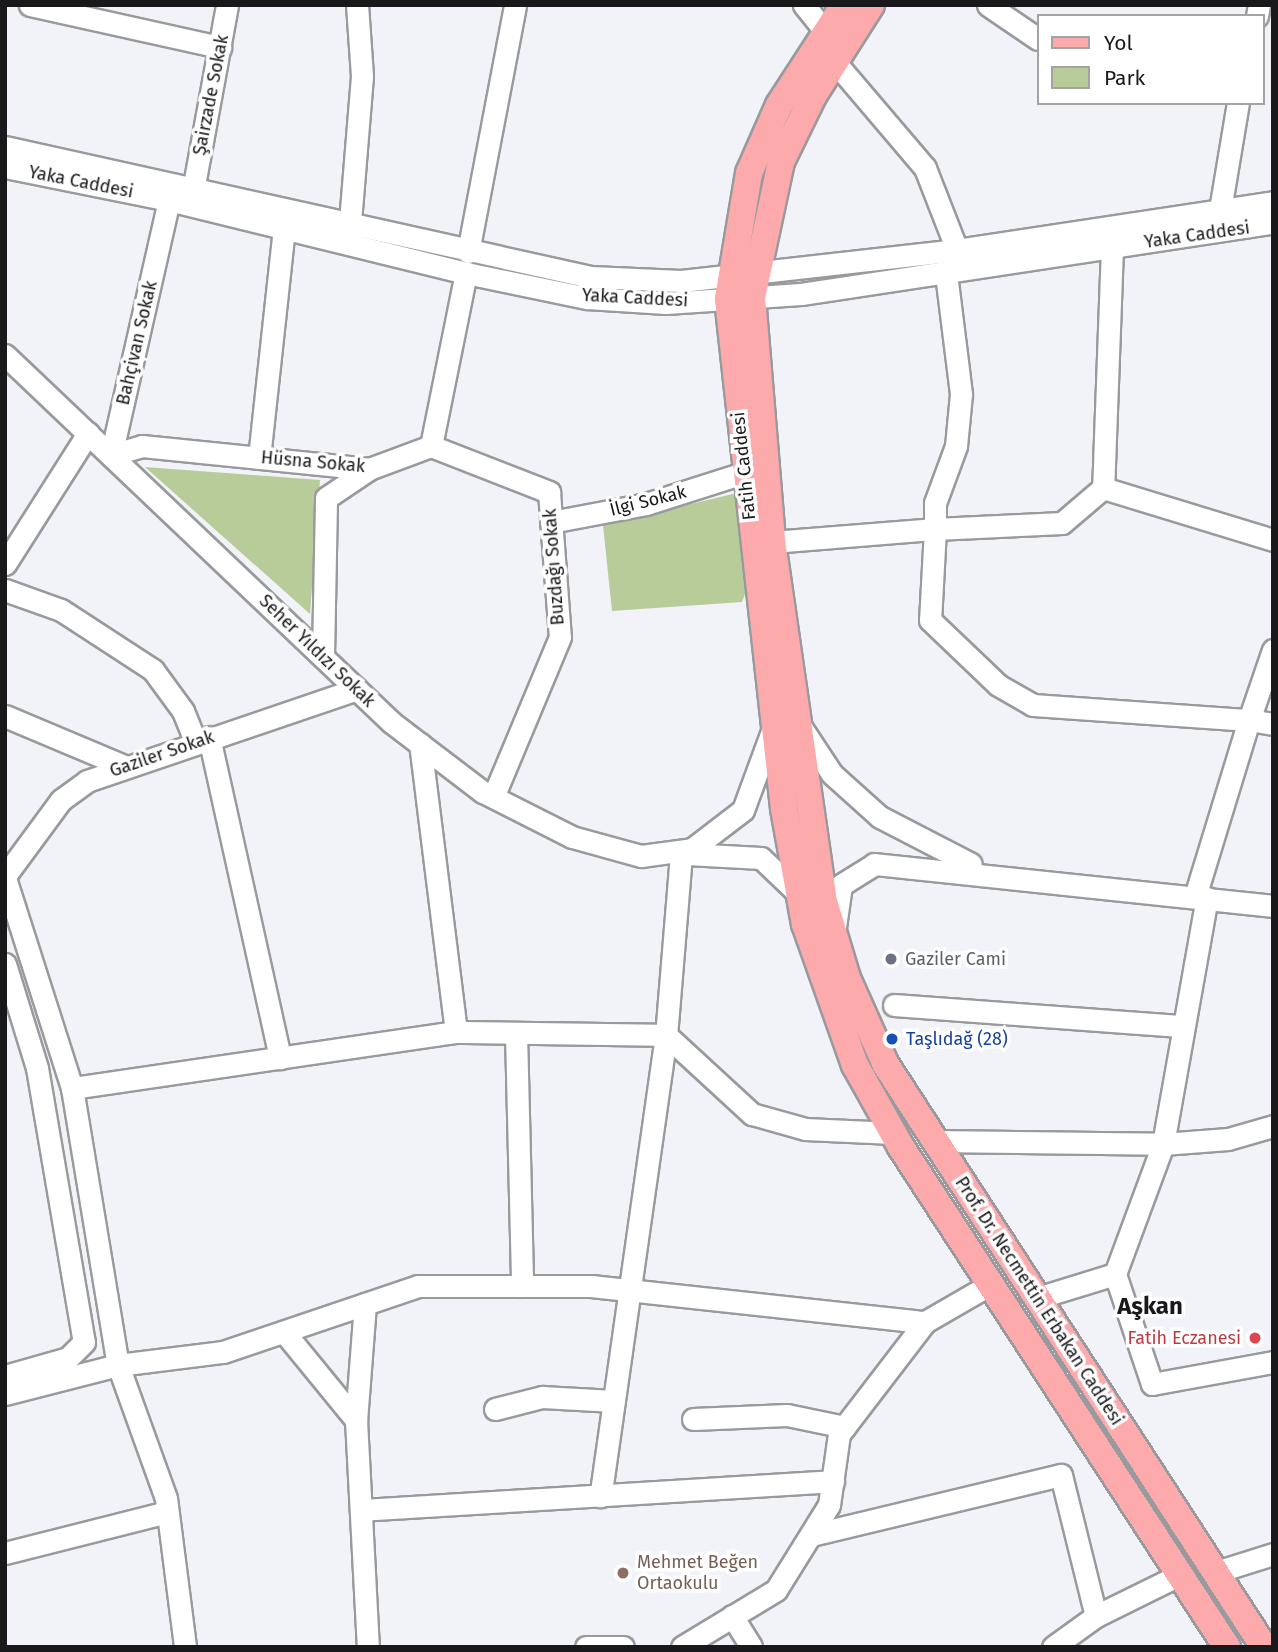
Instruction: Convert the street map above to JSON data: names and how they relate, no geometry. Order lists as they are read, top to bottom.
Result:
{
  "streets": {
    "main road": ["Fatih Caddesi", "Prof. Dr. Necmettin Erbakan Caddesi"],
    "street": [
      "Şairzade Sokak",
      "Yaka Caddesi",
      "Bahçivan Sokak",
      "Hüsna Sokak",
      "İlgi Sokak",
      "Buzdağı Sokak",
      "Seher Yıldızı Sokak",
      "Gaziler Sokak"
    ]
  },
  "crossings": [
    ["Şairzade Sokak", "Yaka Caddesi"],
    ["Yaka Caddesi", "Bahçivan Sokak"],
    ["Yaka Caddesi", "Fatih Caddesi"],
    ["Bahçivan Sokak", "Hüsna Sokak"],
    ["Bahçivan Sokak", "Seher Yıldızı Sokak"],
    ["Hüsna Sokak", "Buzdağı Sokak"],
    ["Hüsna Sokak", "Seher Yıldızı Sokak"],
    ["Fatih Caddesi", "İlgi Sokak"],
    ["Fatih Caddesi", "Seher Yıldızı Sokak"],
    ["Fatih Caddesi", "Prof. Dr. Necmettin Erbakan Caddesi"],
    ["İlgi Sokak", "Buzdağı Sokak"],
    ["Buzdağı Sokak", "Seher Yıldızı Sokak"],
    ["Seher Yıldızı Sokak", "Gaziler Sokak"]
  ],
  "districts": ["Aşkan"],
  "places": [
    "Gaziler Cami",
    "Taşlıdağ (28)",
    "Fatih Eczanesi",
    "Mehmet Beğen Ortaokulu"
  ],
  "legend": ["Yol", "Park"]
}
